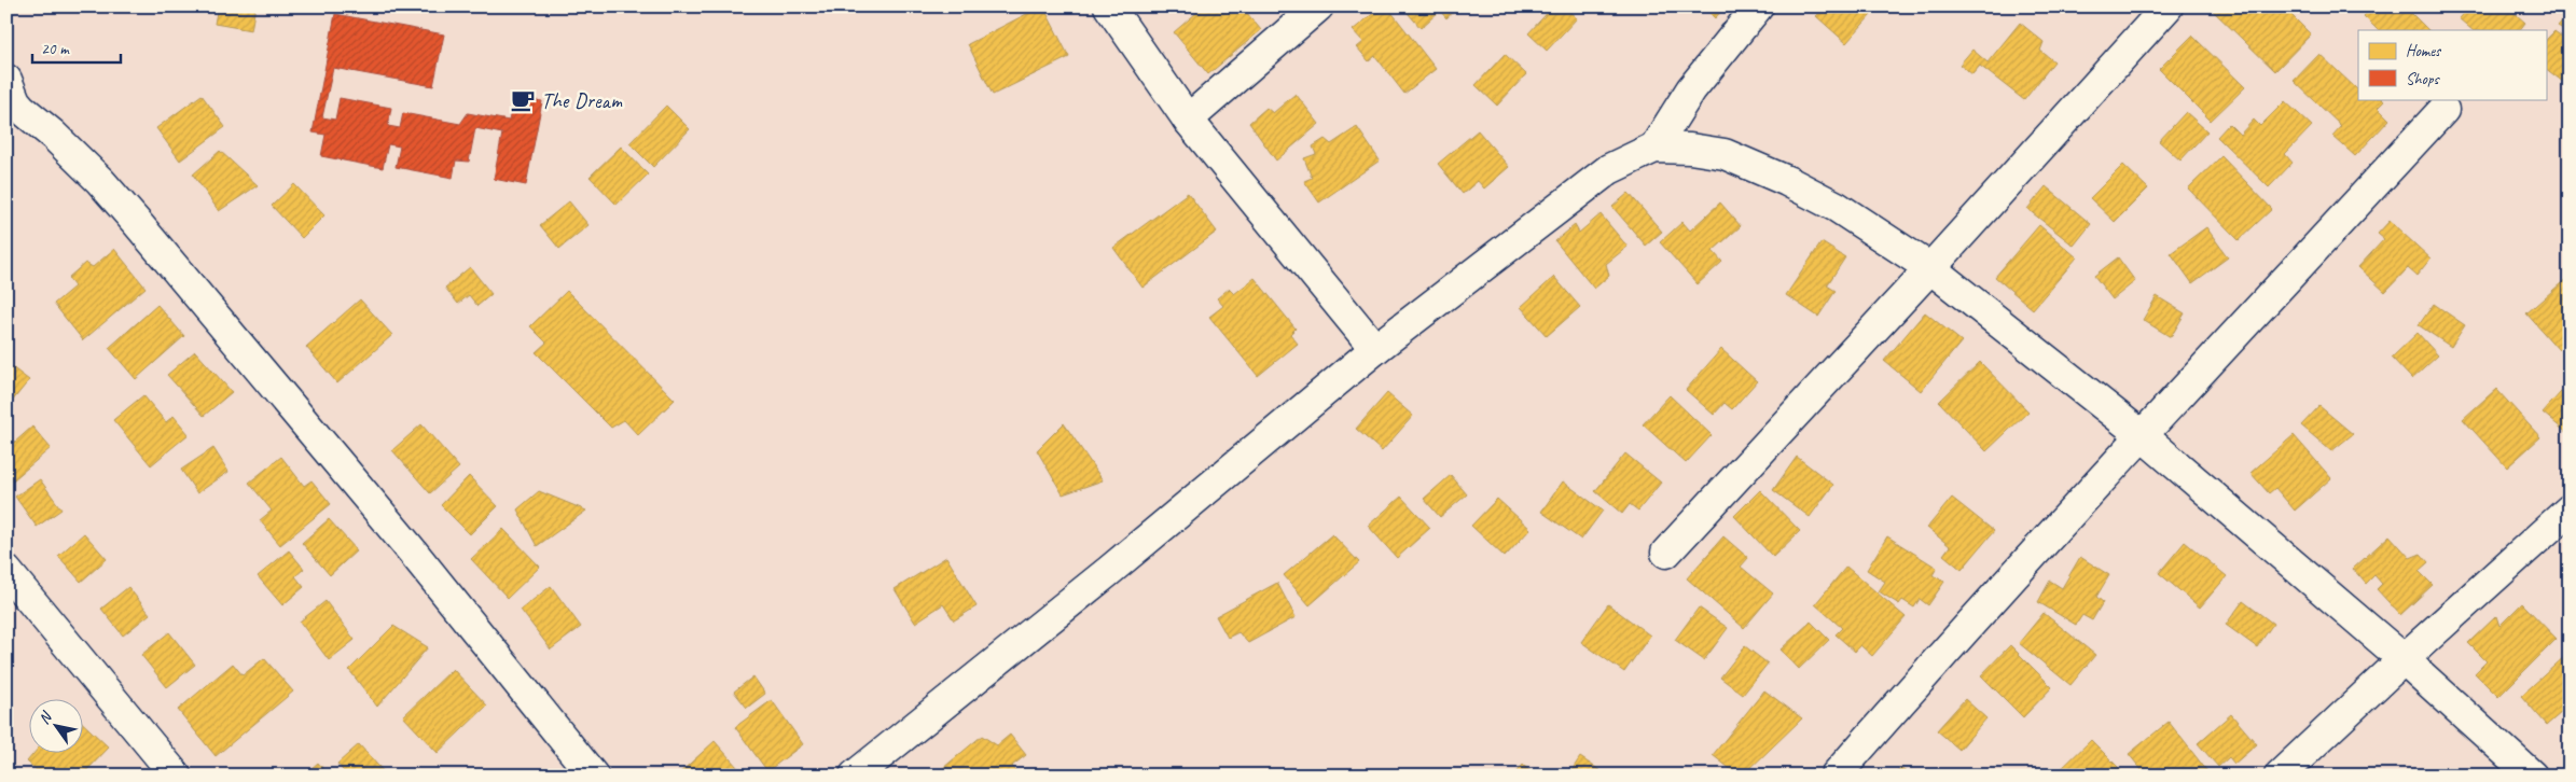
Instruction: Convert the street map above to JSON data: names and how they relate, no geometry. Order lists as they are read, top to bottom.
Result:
{
  "places": {
    "cafe": ["The Dream"]
  },
  "legend": ["Homes", "Shops"],
  "scale_bar": "20 m",
  "north": "top left"
}
